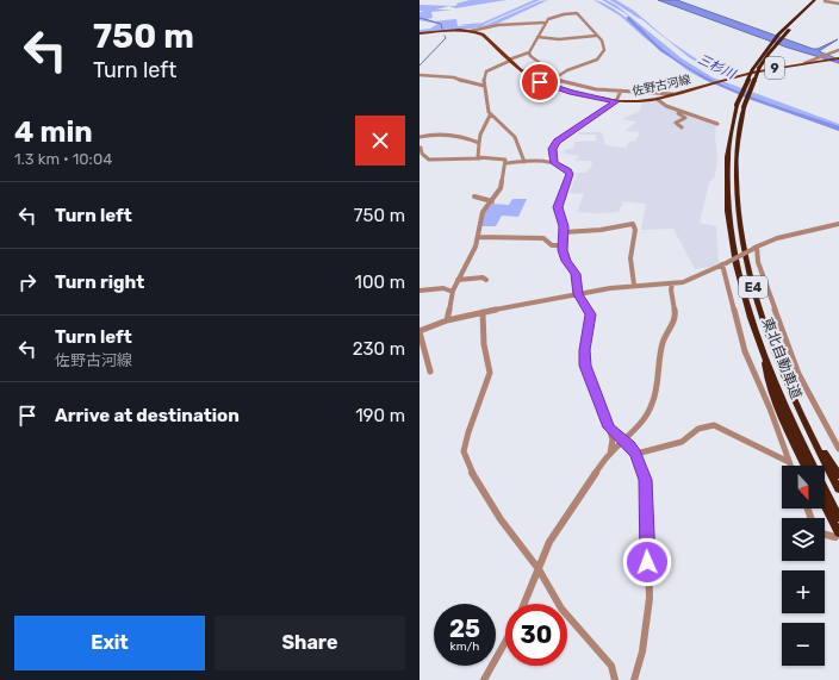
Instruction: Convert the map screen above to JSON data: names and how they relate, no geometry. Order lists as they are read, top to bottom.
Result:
{
  "streets": {
    "highway": ["E4", "東北自動車道"],
    "main road": ["9", "佐野古河線"]
  },
  "water": ["三杉川"],
  "north": "bottom",
  "page": {
    "turn": ["750 m", "Turn left"],
    "heading": ["4 min", "1.3 km · 10:04"],
    "list": [
      {
        "name": "Turn left",
        "value": "750 m"
      },
      {
        "name": "Turn right",
        "value": "100 m"
      },
      {
        "name": "Turn left",
        "note": "佐野古河線",
        "value": "230 m"
      },
      {
        "name": "Arrive at destination",
        "value": "190 m"
      }
    ],
    "map_buttons": ["+", "−"],
    "speed": "25 km/h",
    "limit": "30",
    "buttons": ["Exit", "Share"]
  }
}
